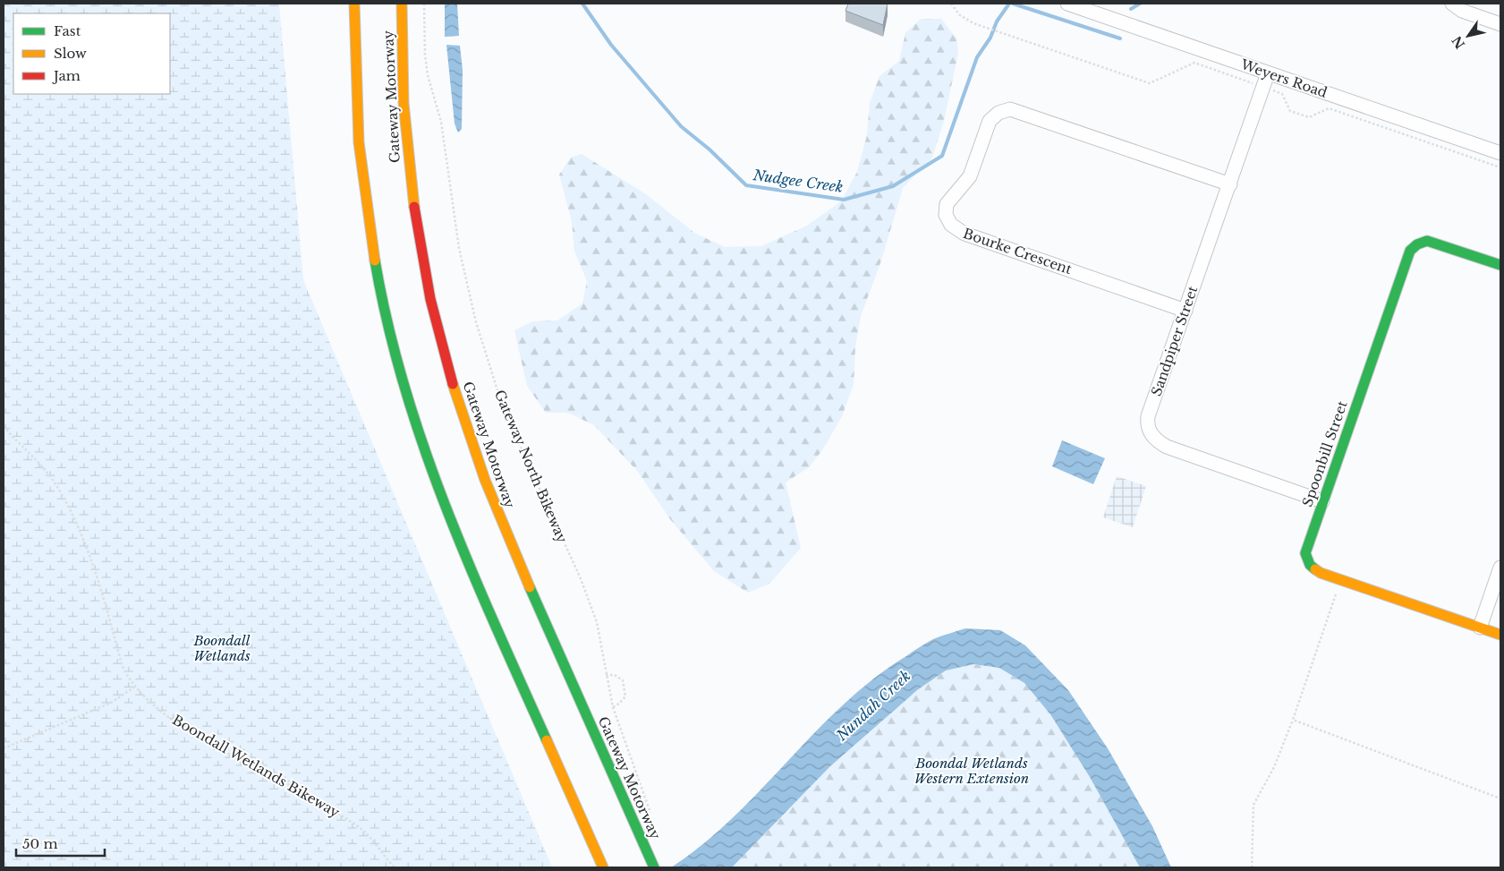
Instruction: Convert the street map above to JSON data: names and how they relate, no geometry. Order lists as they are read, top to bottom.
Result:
{
  "streets": {
    "main road": ["Gateway Motorway", "Spoonbill Street"],
    "street": ["Weyers Road", "Bourke Crescent", "Sandpiper Street"],
    "path": ["Gateway North Bikeway", "Boondall Wetlands Bikeway"]
  },
  "crossings": [
    ["Weyers Road", "Sandpiper Street"],
    ["Bourke Crescent", "Sandpiper Street"],
    ["Sandpiper Street", "Spoonbill Street"]
  ],
  "water": ["Nudgee Creek", "Nundah Creek"],
  "parks": ["Boondall Wetlands", "Boondal Wetlands Western Extension"],
  "legend": ["Fast", "Slow", "Jam"],
  "scale_bar": "50 m",
  "north": "bottom left"
}
